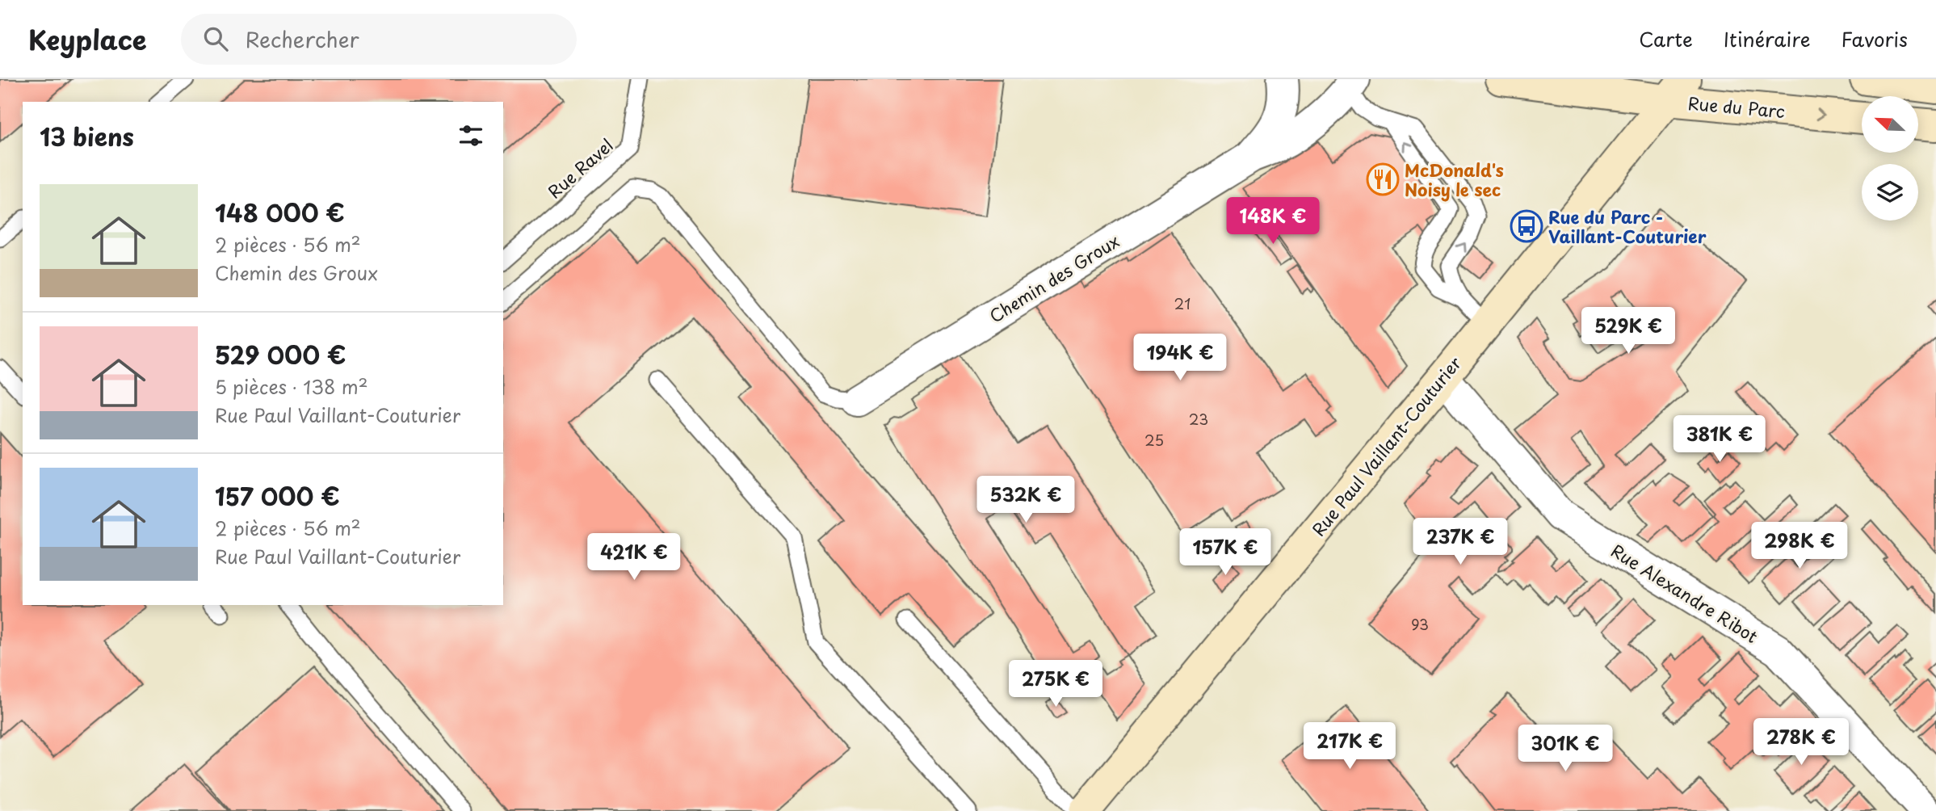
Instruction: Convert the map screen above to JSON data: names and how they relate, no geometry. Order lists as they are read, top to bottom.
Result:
{
  "streets": {
    "main road": ["Rue du Parc", "Rue Paul Vaillant-Couturier"],
    "street": ["Chemin des Groux", "Rue Alexandre Ribot"],
    "lane": ["Rue Ravel"]
  },
  "crossings": [
    ["Rue du Parc", "Rue Paul Vaillant-Couturier"],
    ["Rue Paul Vaillant-Couturier", "Rue Alexandre Ribot"]
  ],
  "one_way": ["Rue du Parc"],
  "places": {
    "restaurant": ["McDonald's Noisy le sec"],
    "bus stop": ["Rue du Parc - Vaillant-Couturier"]
  },
  "house_numbers": [
    "21",
    "23",
    "25",
    "93"
  ],
  "north": "top left",
  "page": {
    "header": "Keyplace",
    "search": "Rechercher",
    "nav": ["Carte", "Itinéraire", "Favoris"],
    "heading": "13 biens",
    "list": [
      {
        "name": "148 000 €",
        "note": "2 pièces · 56 m² · Chemin des Groux"
      },
      {
        "name": "529 000 €",
        "note": "5 pièces · 138 m² · Rue Paul Vaillant-Couturier"
      },
      {
        "name": "157 000 €",
        "note": "2 pièces · 56 m² · Rue Paul Vaillant-Couturier"
      }
    ],
    "price": [
      "148K €",
      "529K €",
      "194K €",
      "381K €",
      "532K €",
      "237K €",
      "298K €",
      "157K €",
      "421K €",
      "275K €",
      "278K €",
      "217K €",
      "301K €"
    ]
  }
}
